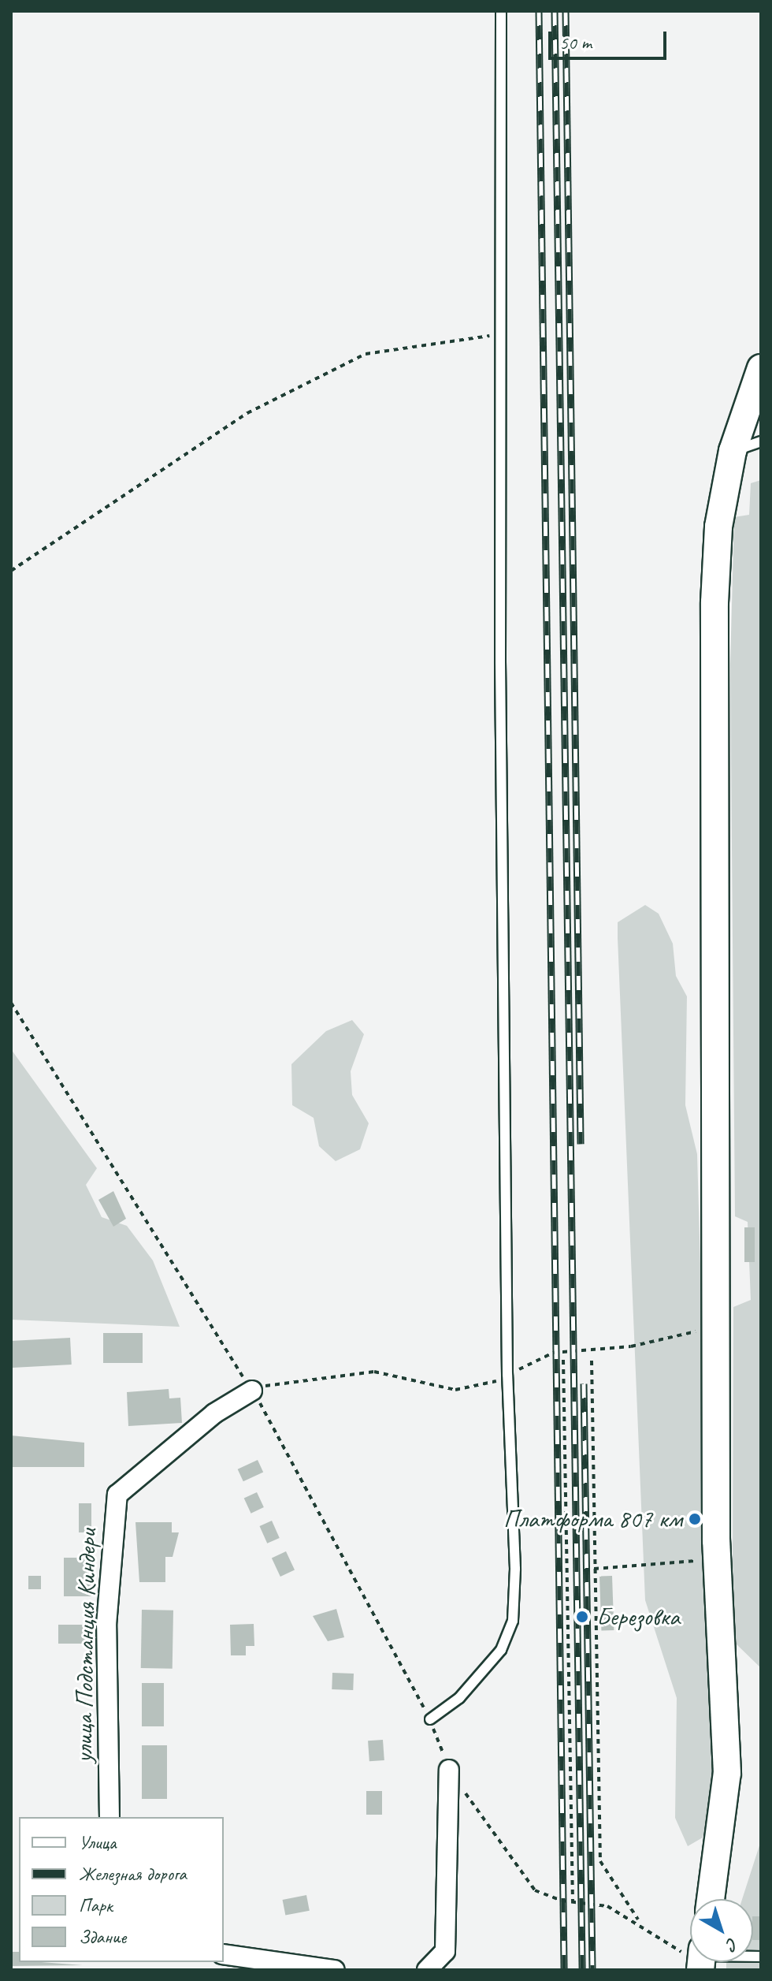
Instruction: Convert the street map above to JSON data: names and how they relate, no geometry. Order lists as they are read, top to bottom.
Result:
{
  "streets": {
    "street": ["улица Подстанция Киндери"]
  },
  "places": ["Платформа 807 км", "Березовка"],
  "legend": [
    "Улица",
    "Железная дорога",
    "Парк",
    "Здание"
  ],
  "scale_bar": "50 m",
  "north": "bottom right"
}
